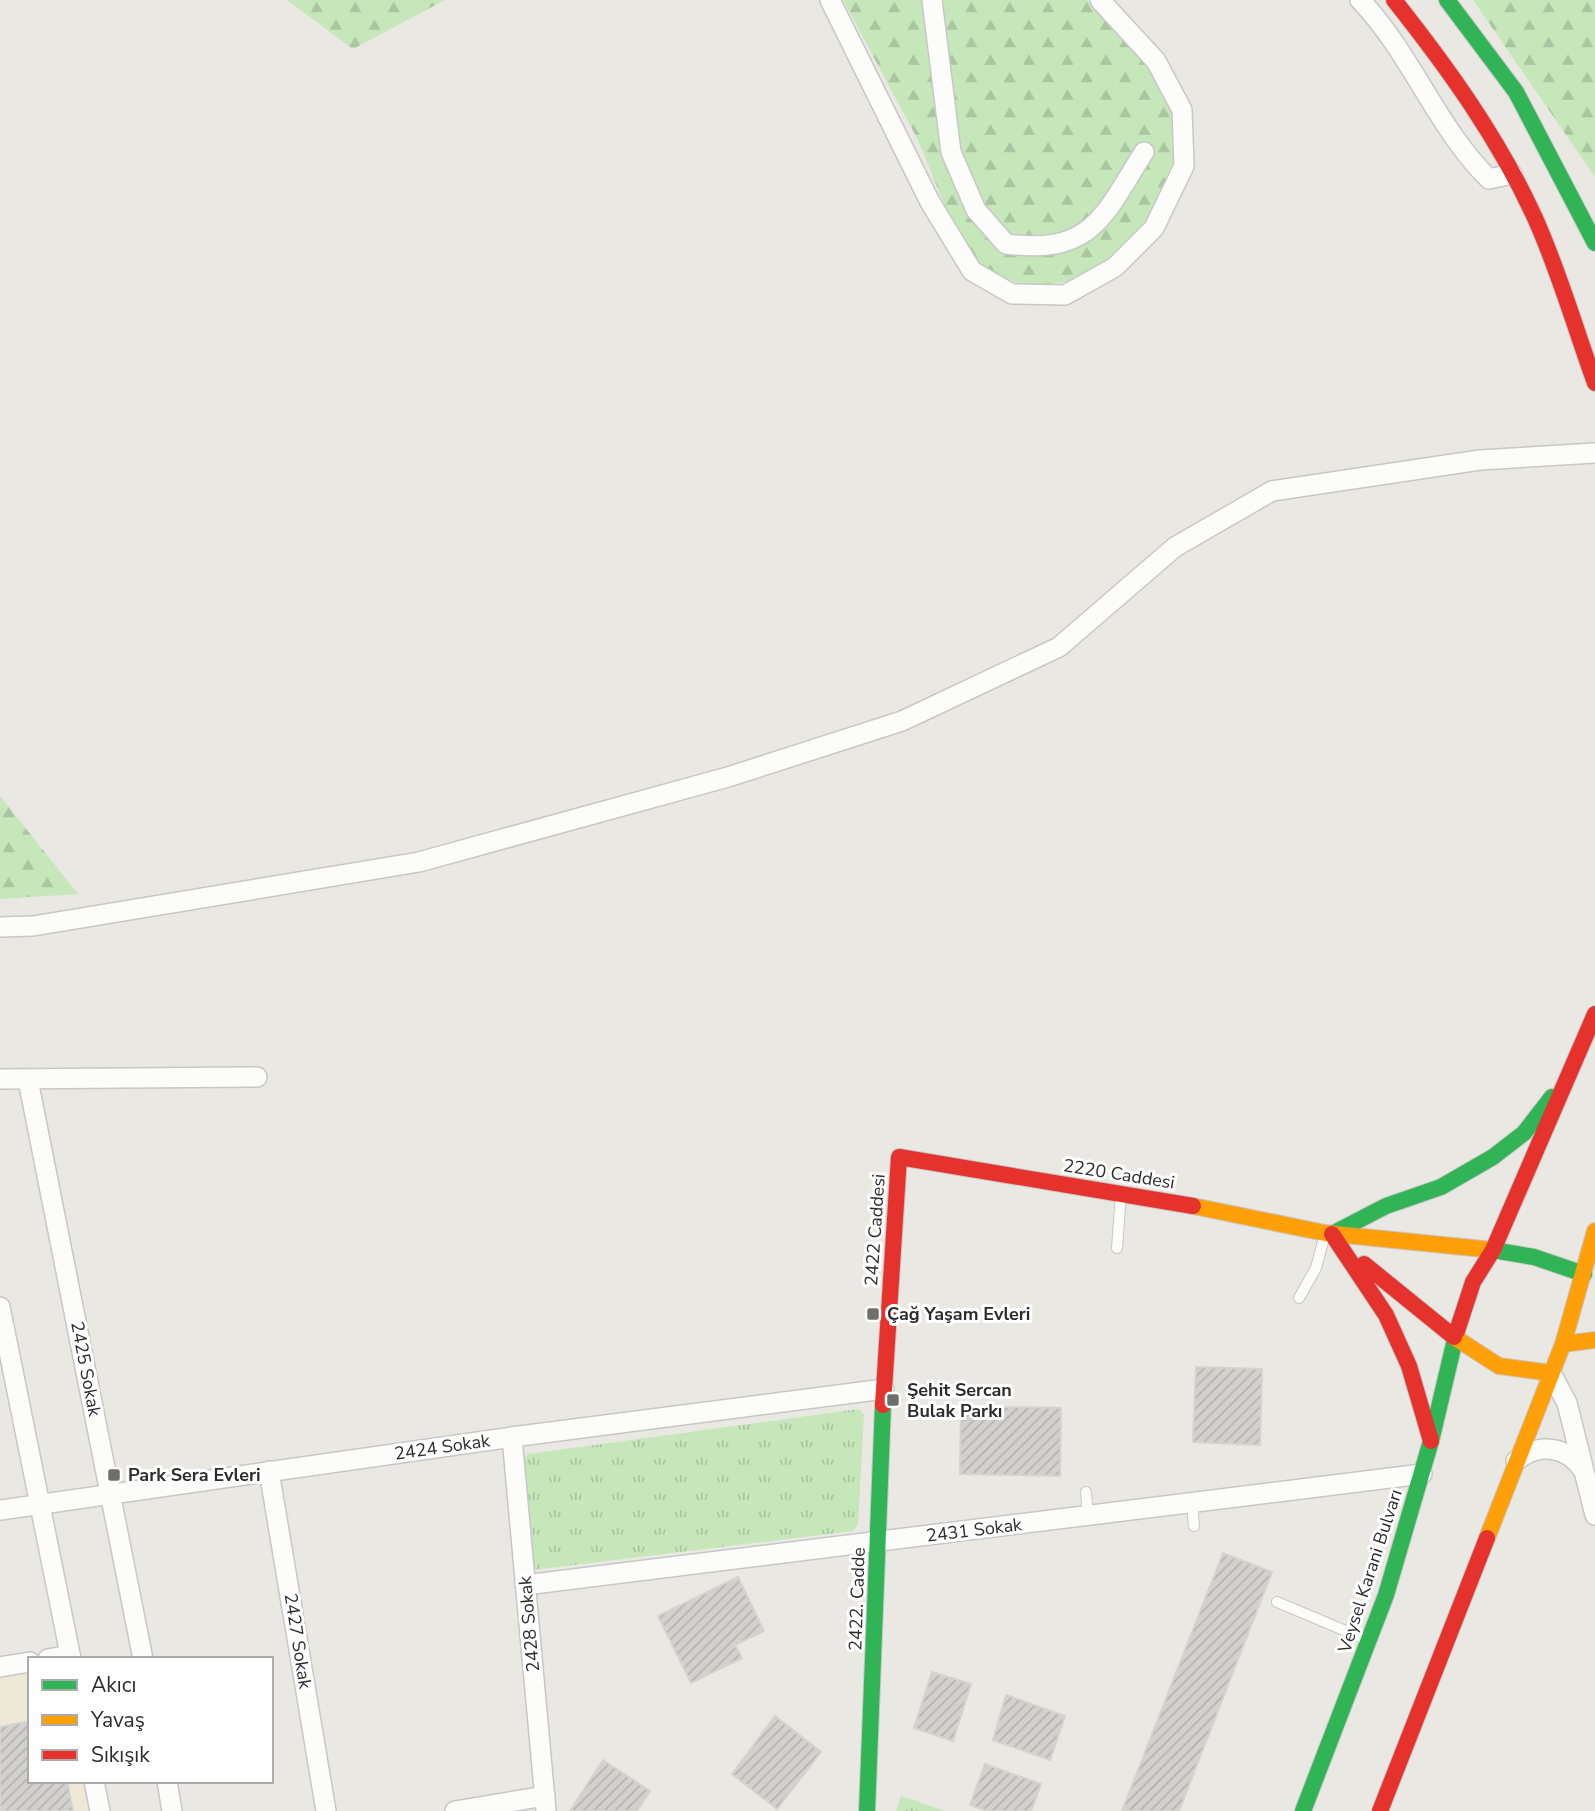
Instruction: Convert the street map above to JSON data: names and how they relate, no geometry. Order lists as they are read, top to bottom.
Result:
{
  "streets": {
    "main road": [
      "2220 Caddesi",
      "2422 Caddesi",
      "Veysel Karani Bulvarı",
      "2422. Cadde"
    ],
    "street": [
      "2425 Sokak",
      "2424 Sokak",
      "2431 Sokak",
      "2428 Sokak",
      "2427 Sokak"
    ]
  },
  "crossings": [
    ["2220 Caddesi", "2422 Caddesi"],
    ["2220 Caddesi", "Veysel Karani Bulvarı"],
    ["2422 Caddesi", "2424 Sokak"],
    ["2422 Caddesi", "2422. Cadde"],
    ["2425 Sokak", "2424 Sokak"],
    ["2424 Sokak", "2422. Cadde"],
    ["2424 Sokak", "2428 Sokak"],
    ["2424 Sokak", "2427 Sokak"],
    ["2431 Sokak", "Veysel Karani Bulvarı"],
    ["2431 Sokak", "2422. Cadde"],
    ["2431 Sokak", "2428 Sokak"]
  ],
  "places": {
    "transit": ["Çağ Yaşam Evleri", "Şehit Sercan Bulak Parkı", "Park Sera Evleri"]
  },
  "legend": ["Akıcı", "Yavaş", "Sıkışık"]
}
